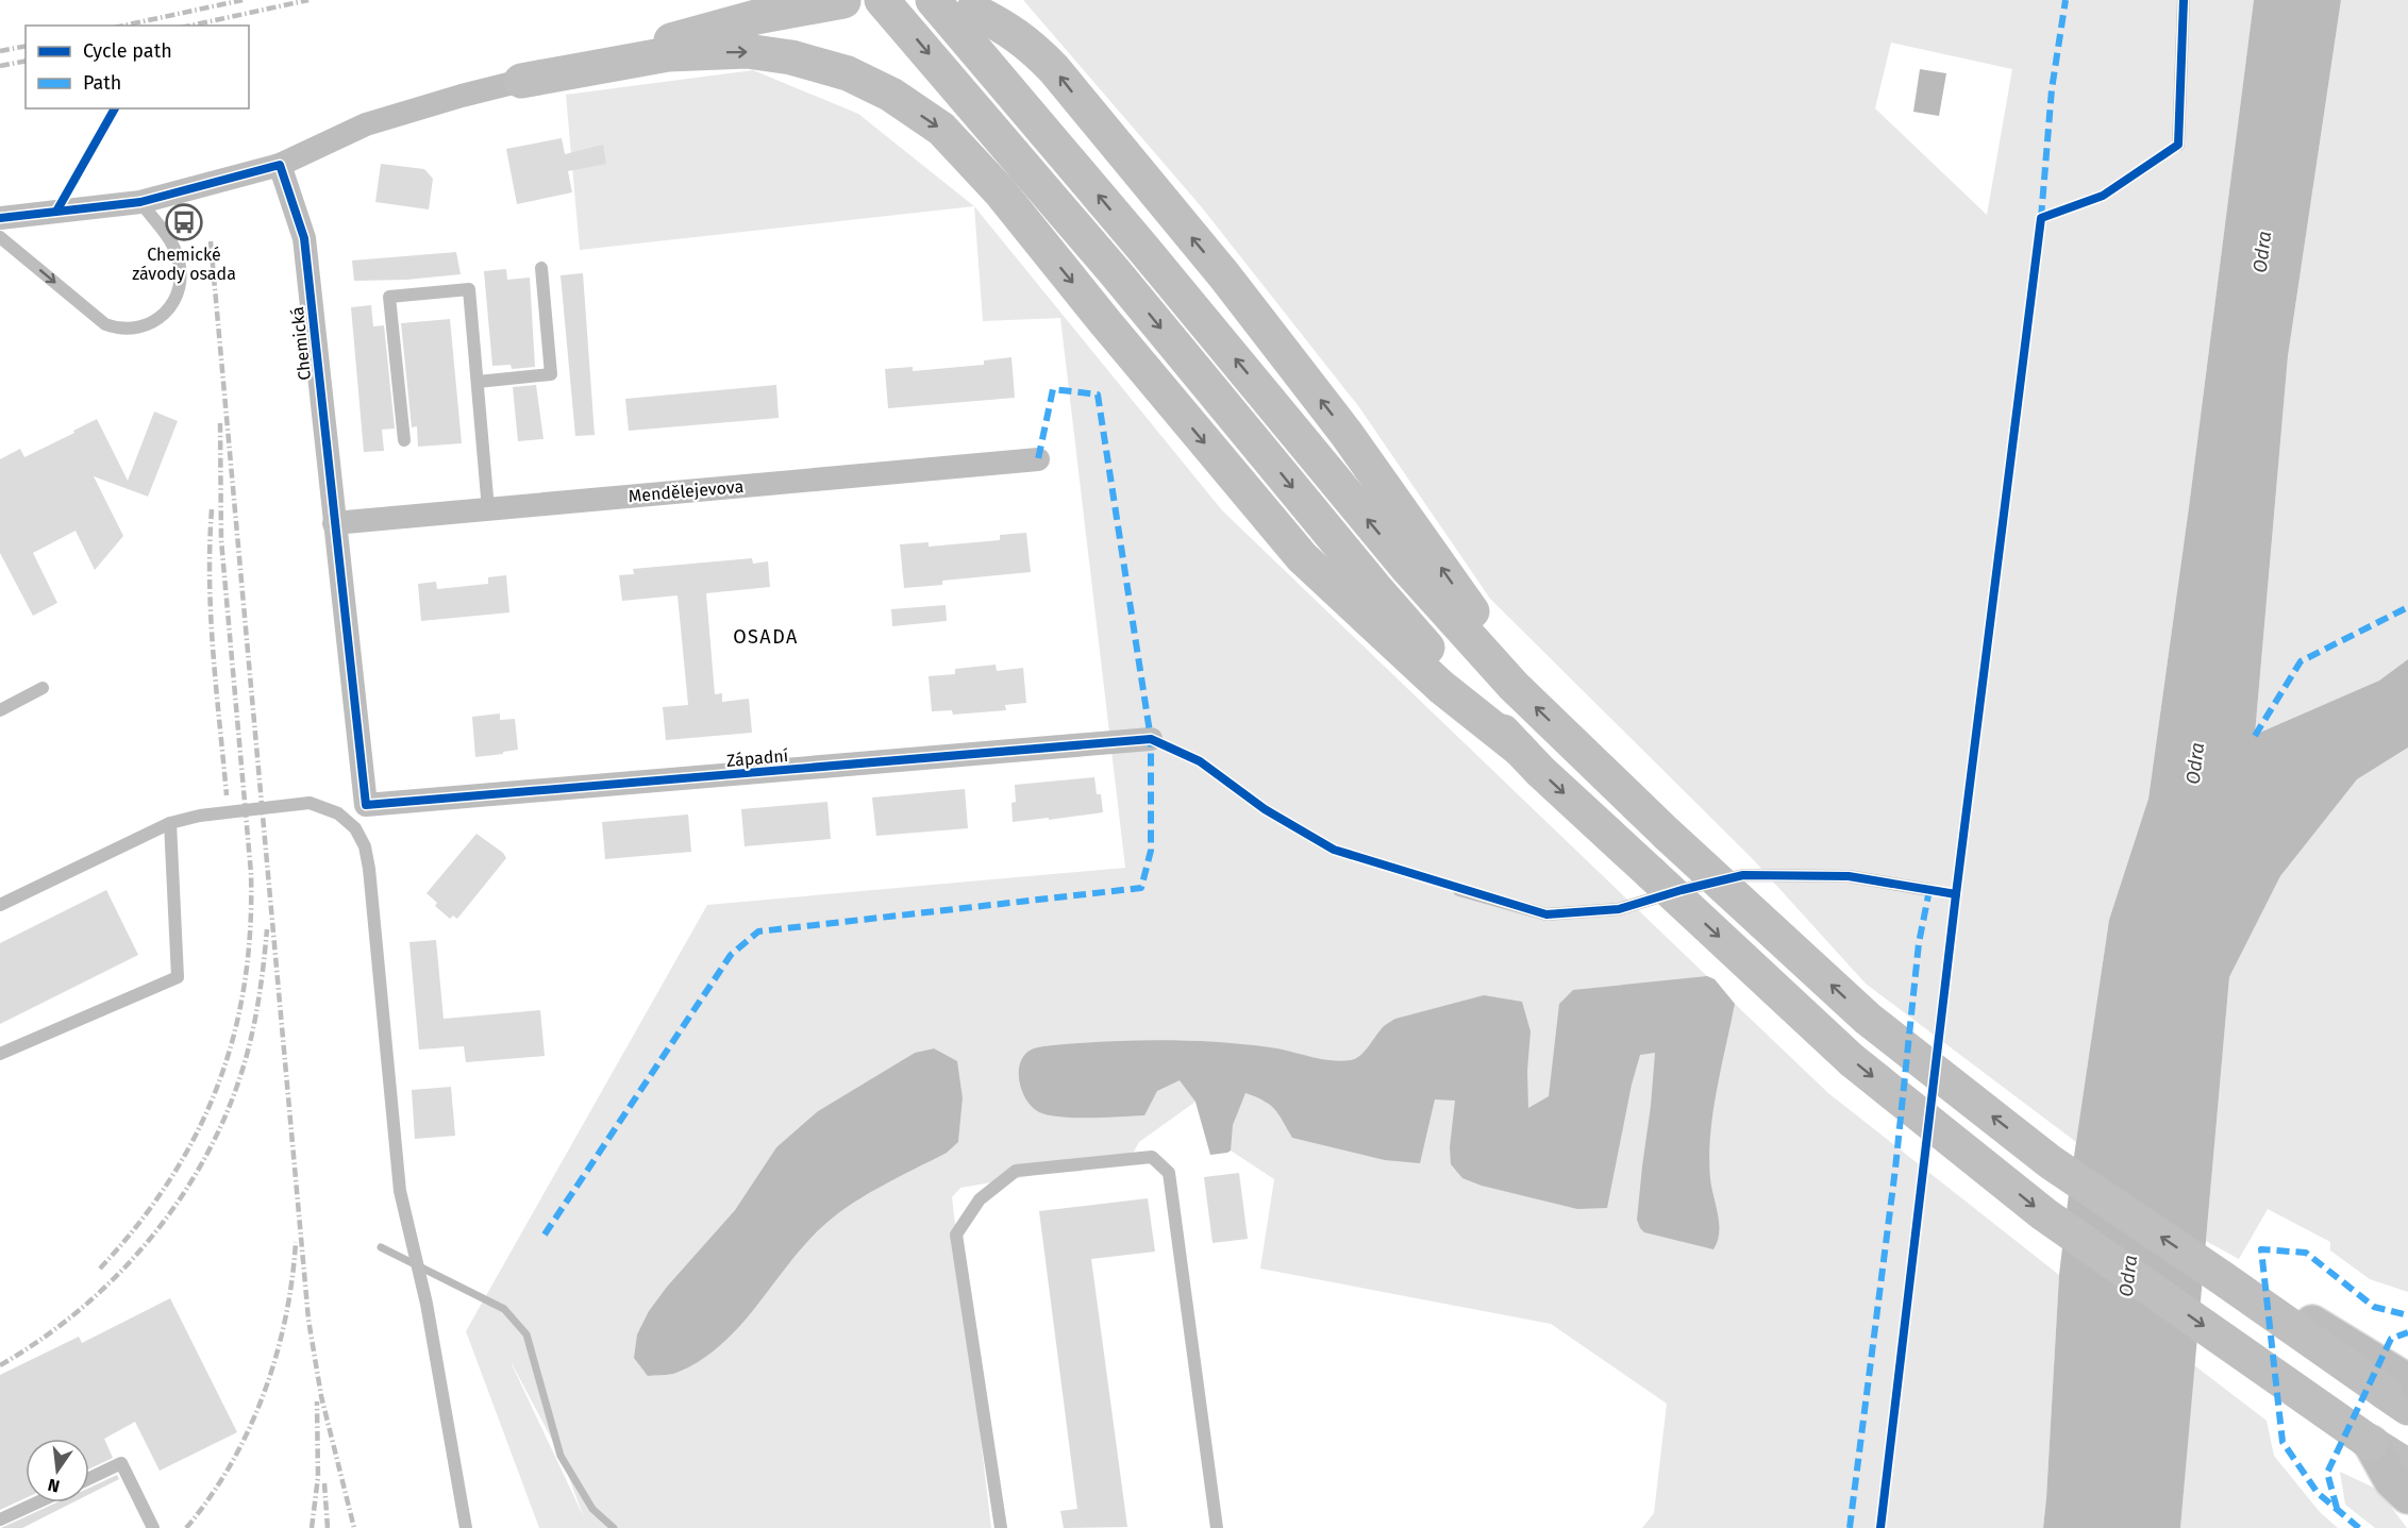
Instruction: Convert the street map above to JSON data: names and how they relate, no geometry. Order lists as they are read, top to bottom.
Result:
{
  "streets": {
    "street": ["Chemická", "Mendělejevova", "Západní"]
  },
  "crossings": [
    ["Chemická", "Mendělejevova"],
    ["Chemická", "Západní"]
  ],
  "districts": ["OSADA"],
  "water": ["Odra"],
  "places": {
    "bus stop": ["Chemické závody osada"]
  },
  "legend": ["Cycle path", "Path"],
  "north": "bottom"
}
